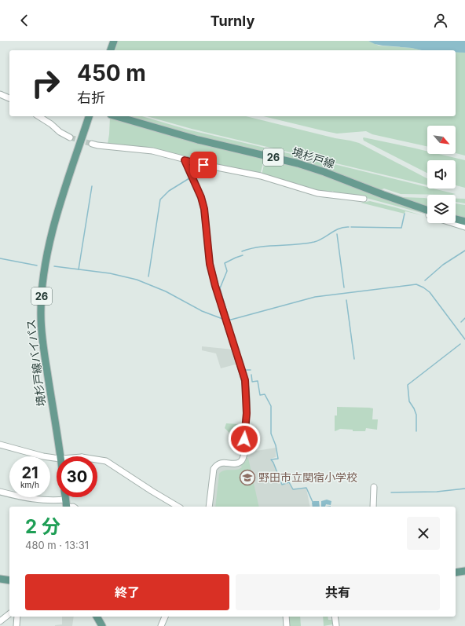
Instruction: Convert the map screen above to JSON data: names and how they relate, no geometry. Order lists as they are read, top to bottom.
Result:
{
  "streets": {
    "main road": ["26", "境杉戸線", "境杉戸線バイパス"]
  },
  "places": {
    "school or university": ["野田市立関宿小学校"]
  },
  "north": "bottom right",
  "page": {
    "header": "Turnly",
    "turn": ["450 m", "右折"],
    "speed": "21 km/h",
    "limit": "30",
    "heading": ["2 分", "480 m · 13:31"],
    "buttons": ["終了", "共有"]
  }
}
